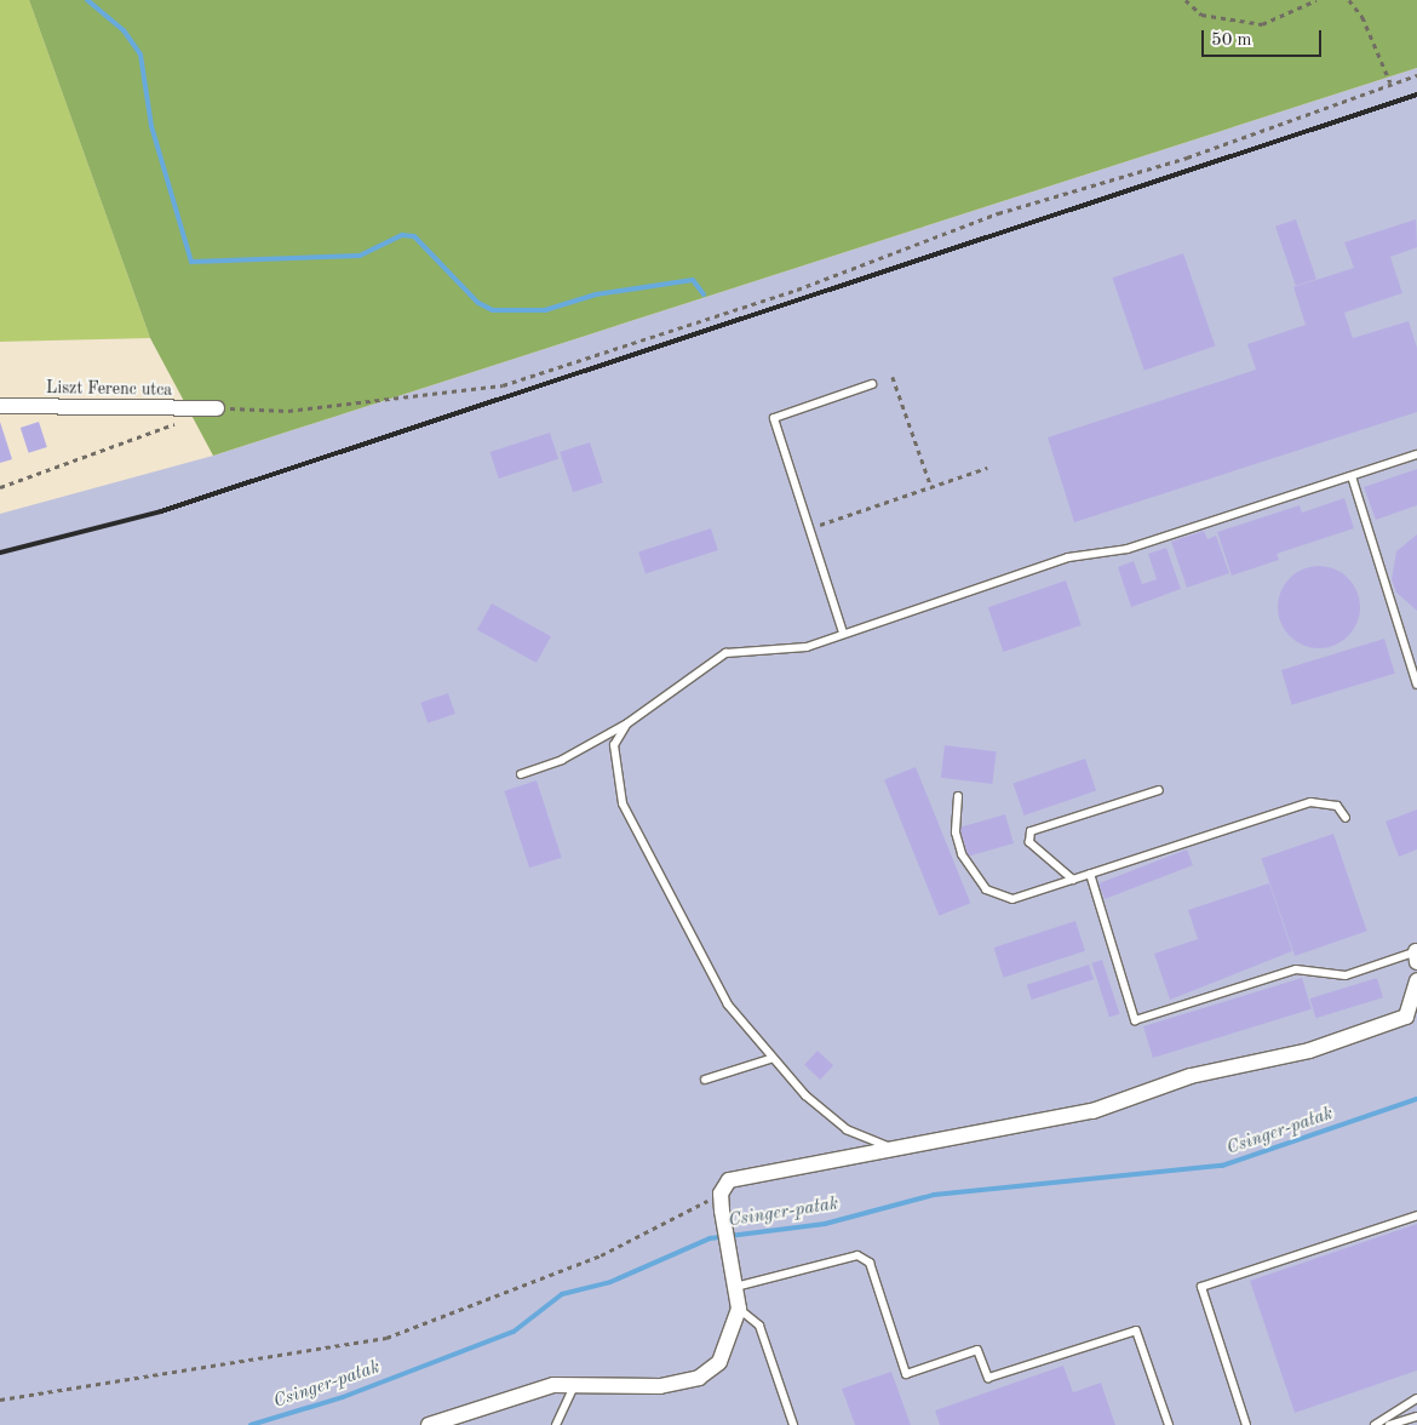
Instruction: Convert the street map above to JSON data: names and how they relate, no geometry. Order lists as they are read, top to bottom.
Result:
{
  "streets": {
    "street": ["Liszt Ferenc utca"]
  },
  "water": ["Csinger-patak"],
  "scale_bar": "50 m"
}
